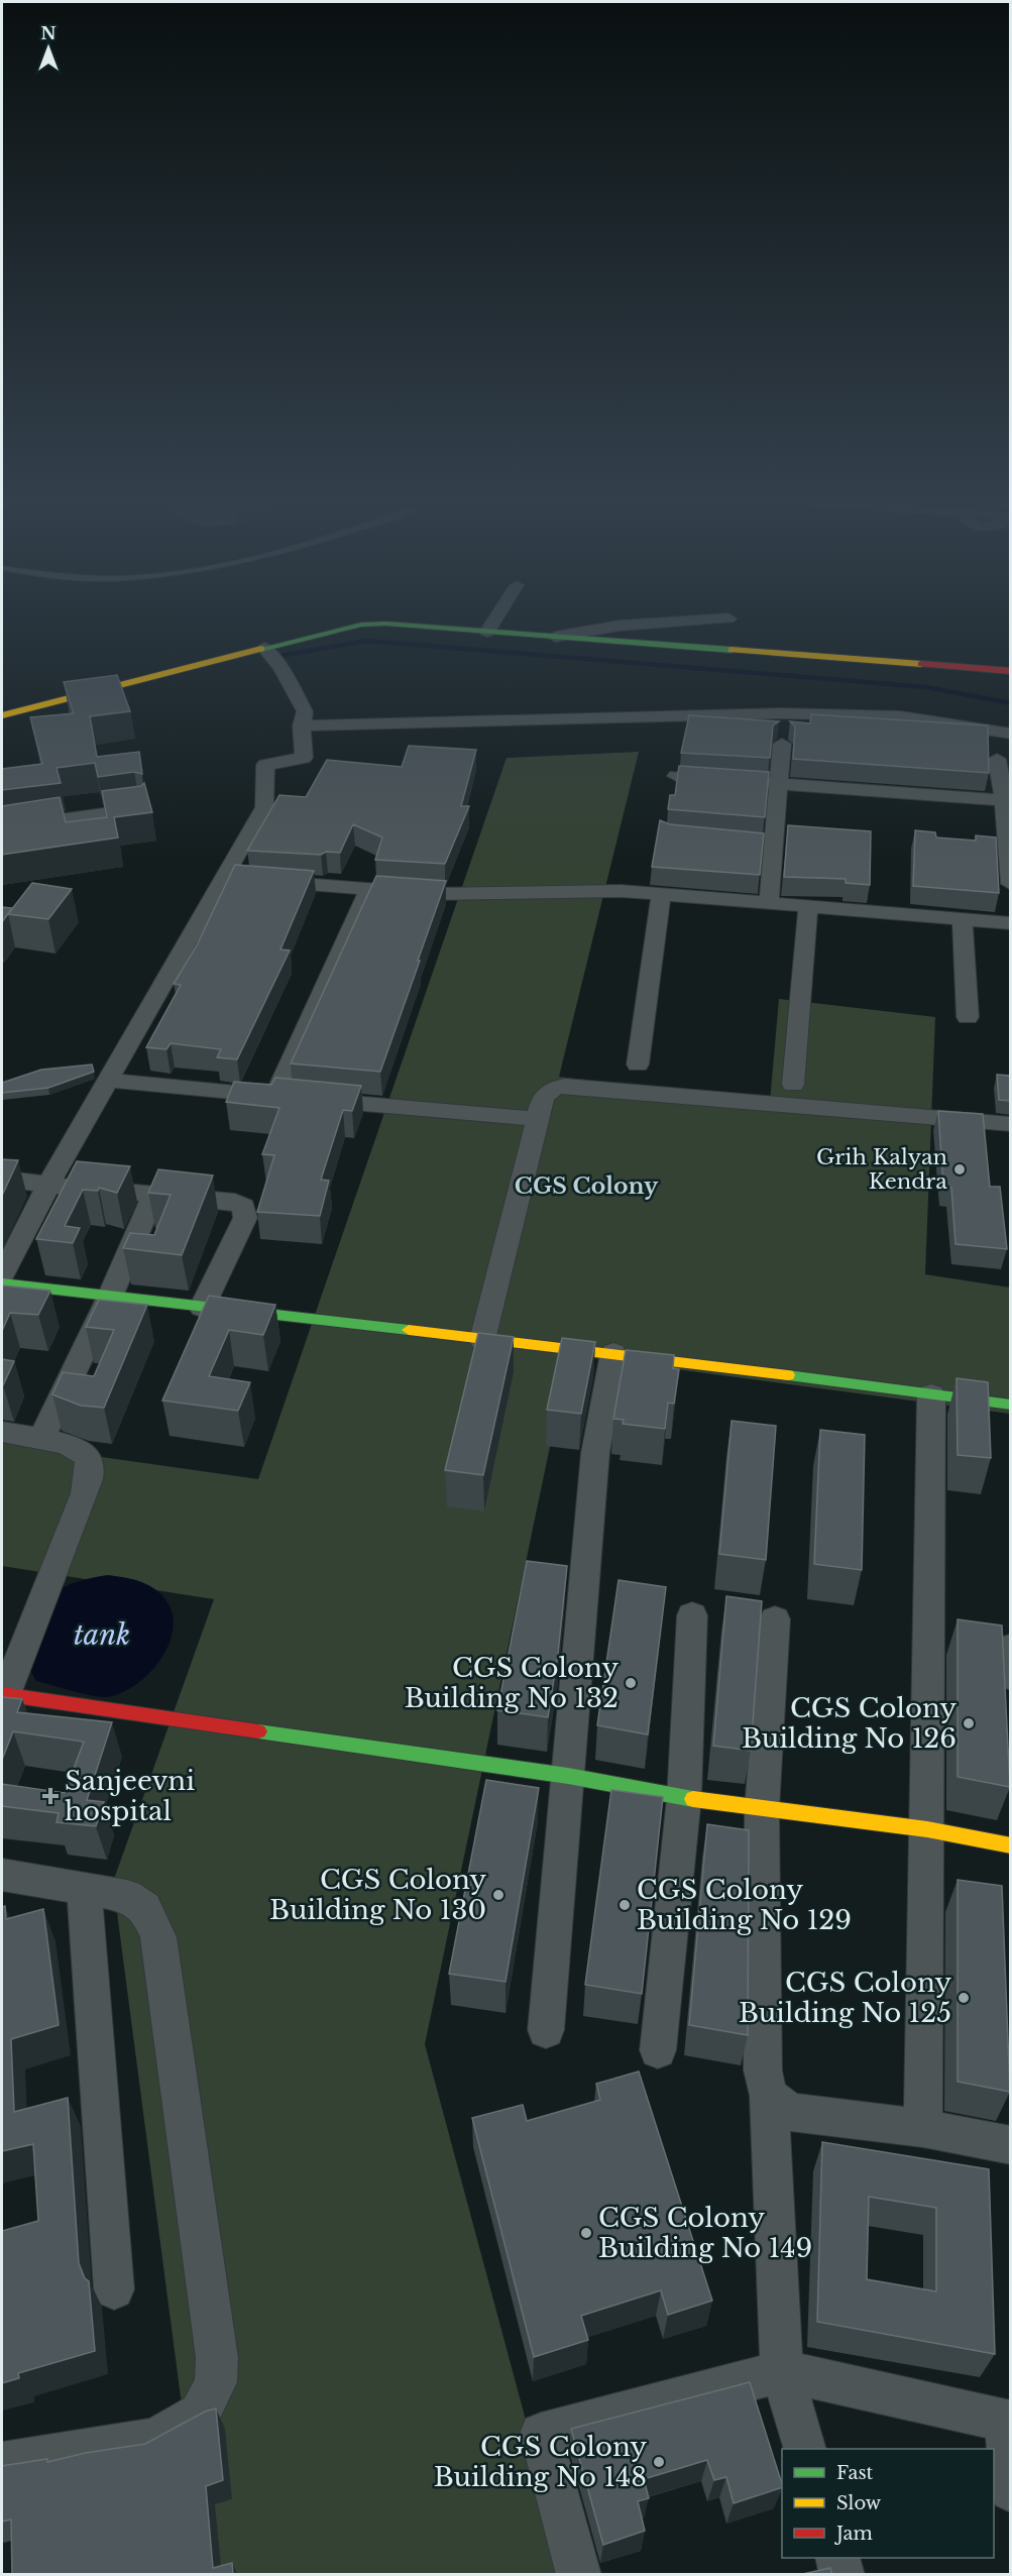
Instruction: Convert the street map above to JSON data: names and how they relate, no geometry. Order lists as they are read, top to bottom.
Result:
{
  "districts": ["CGS Colony"],
  "water": ["tank"],
  "places": {
    "other": [
      "Grih Kalyan Kendra",
      "CGS Colony Building No 132",
      "CGS Colony Building No 126",
      "CGS Colony Building No 130",
      "CGS Colony Building No 129",
      "CGS Colony Building No 125",
      "CGS Colony Building No 149",
      "CGS Colony Building No 148"
    ],
    "health": ["Sanjeevni hospital"]
  },
  "legend": ["Fast", "Slow", "Jam"],
  "north": "top"
}
